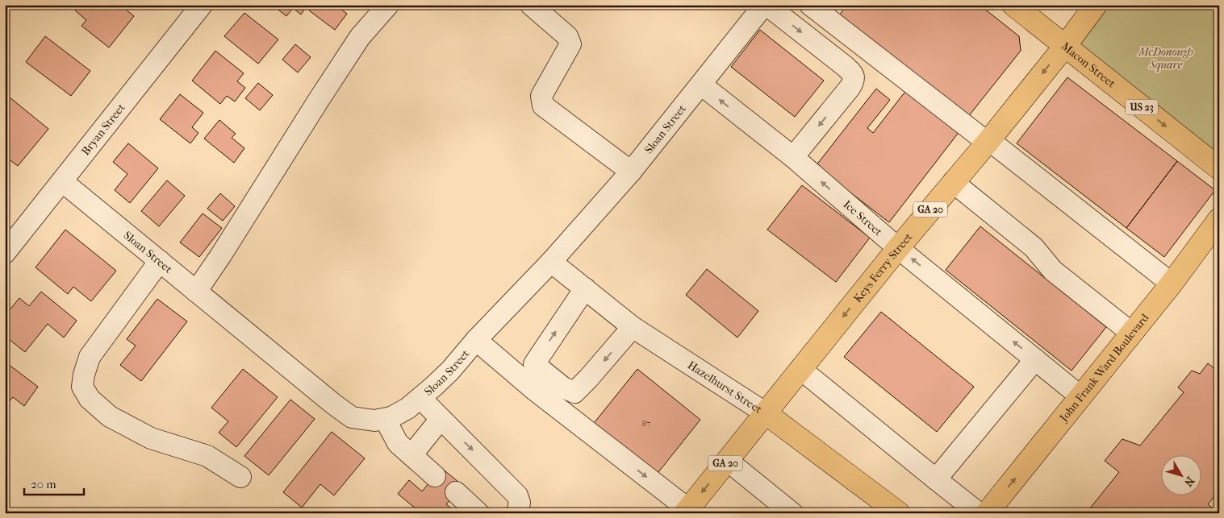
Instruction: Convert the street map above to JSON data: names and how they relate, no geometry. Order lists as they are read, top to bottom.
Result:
{
  "streets": {
    "main road": [
      "Macon Street",
      "US 23",
      "GA 20",
      "Keys Ferry Street",
      "John Frank Ward Boulevard",
      "Hazelhurst Street"
    ],
    "street": ["Bryan Street", "Sloan Street", "Ice Street"]
  },
  "crossings": [
    ["Macon Street", "Keys Ferry Street"],
    ["Bryan Street", "Sloan Street"],
    ["Sloan Street", "Ice Street"],
    ["Sloan Street", "Hazelhurst Street"],
    ["Ice Street", "Keys Ferry Street"],
    ["Ice Street", "John Frank Ward Boulevard"],
    ["Keys Ferry Street", "Hazelhurst Street"]
  ],
  "one_way": ["Macon Street", "Keys Ferry Street", "John Frank Ward Boulevard"],
  "parks": ["McDonough Square"],
  "house_numbers": ["87"],
  "scale_bar": "20 m",
  "north": "bottom right"
}
